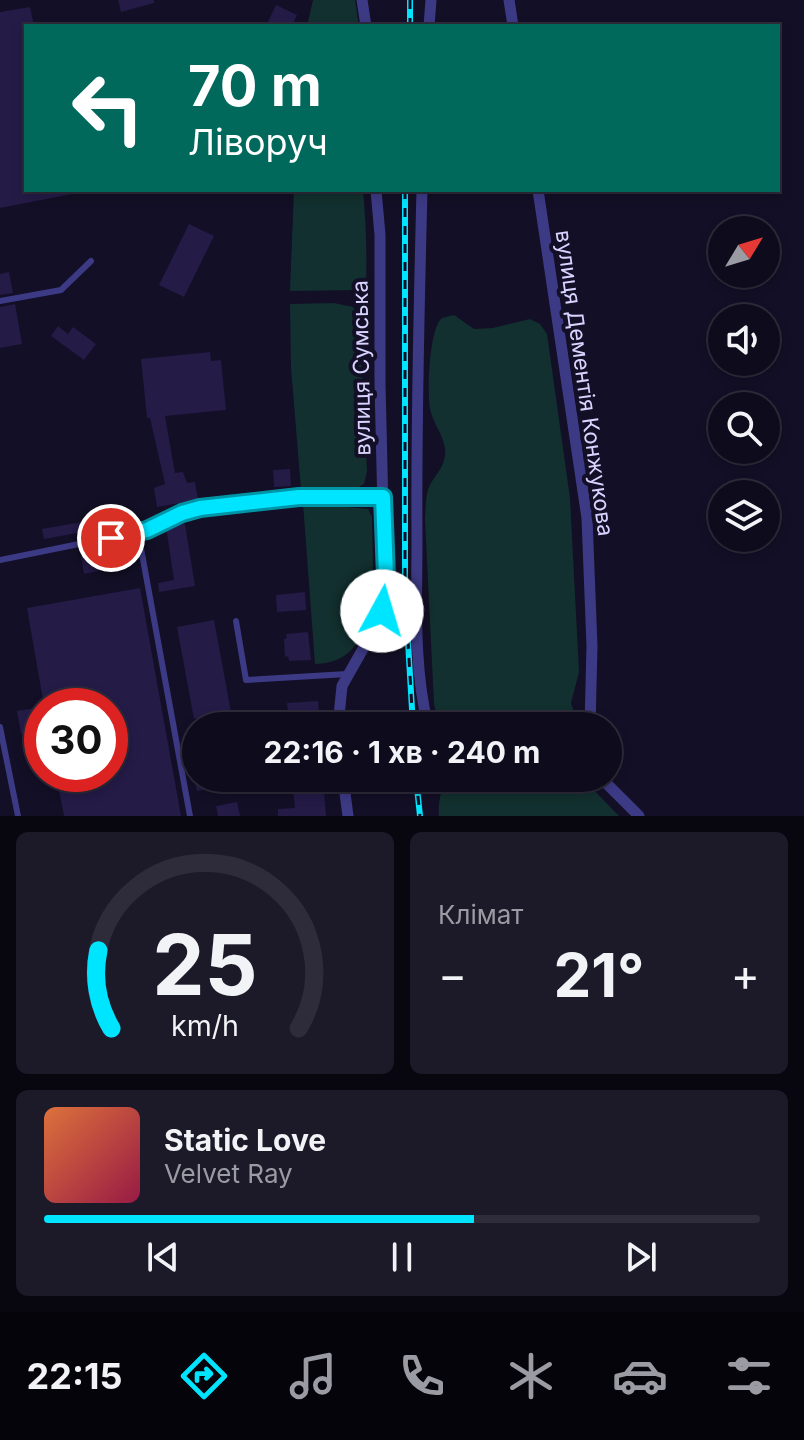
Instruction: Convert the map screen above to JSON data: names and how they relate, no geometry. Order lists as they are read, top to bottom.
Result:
{
  "streets": {
    "street": ["вулиця Сумська", "вулиця Дементія Конжукова"]
  },
  "north": "top right",
  "page": {
    "turn": ["70 m", "Ліворуч"],
    "limit": "30",
    "trip": "22:16 · 1 хв · 240 m",
    "tile": "Клімат",
    "heat": ["−", "21°", "+"],
    "song": ["Static Love", "Velvet Ray"],
    "tabs": "22:15",
    "gauge": ["25", "km/h"]
  }
}
